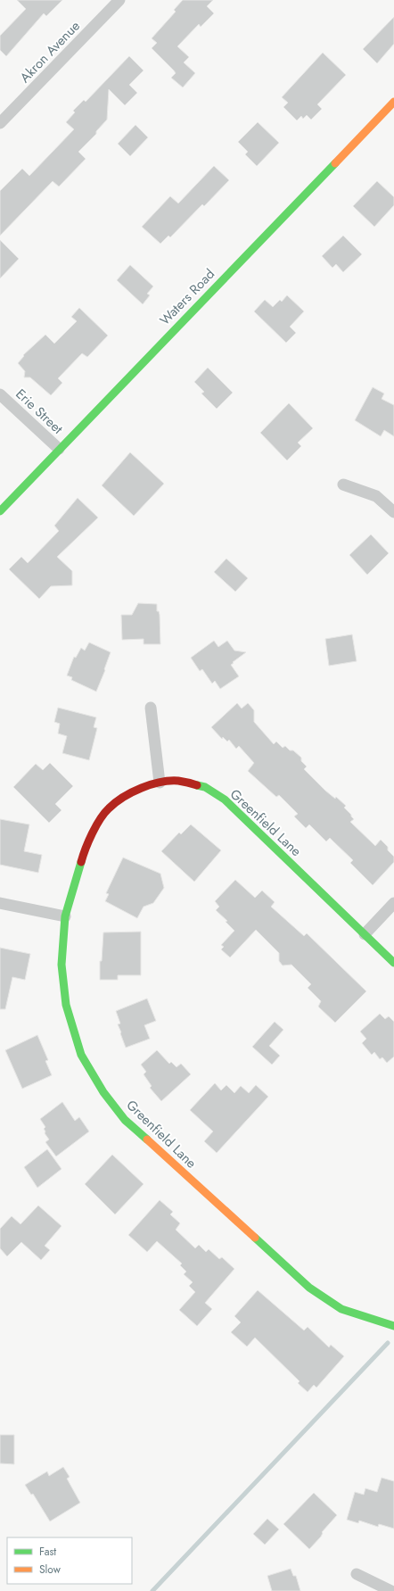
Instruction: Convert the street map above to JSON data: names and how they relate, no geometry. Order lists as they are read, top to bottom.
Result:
{
  "streets": {
    "street": [
      "Akron Avenue",
      "Waters Road",
      "Erie Street",
      "Greenfield Lane"
    ]
  },
  "crossings": [
    ["Waters Road", "Erie Street"]
  ],
  "legend": ["Fast", "Slow"]
}
